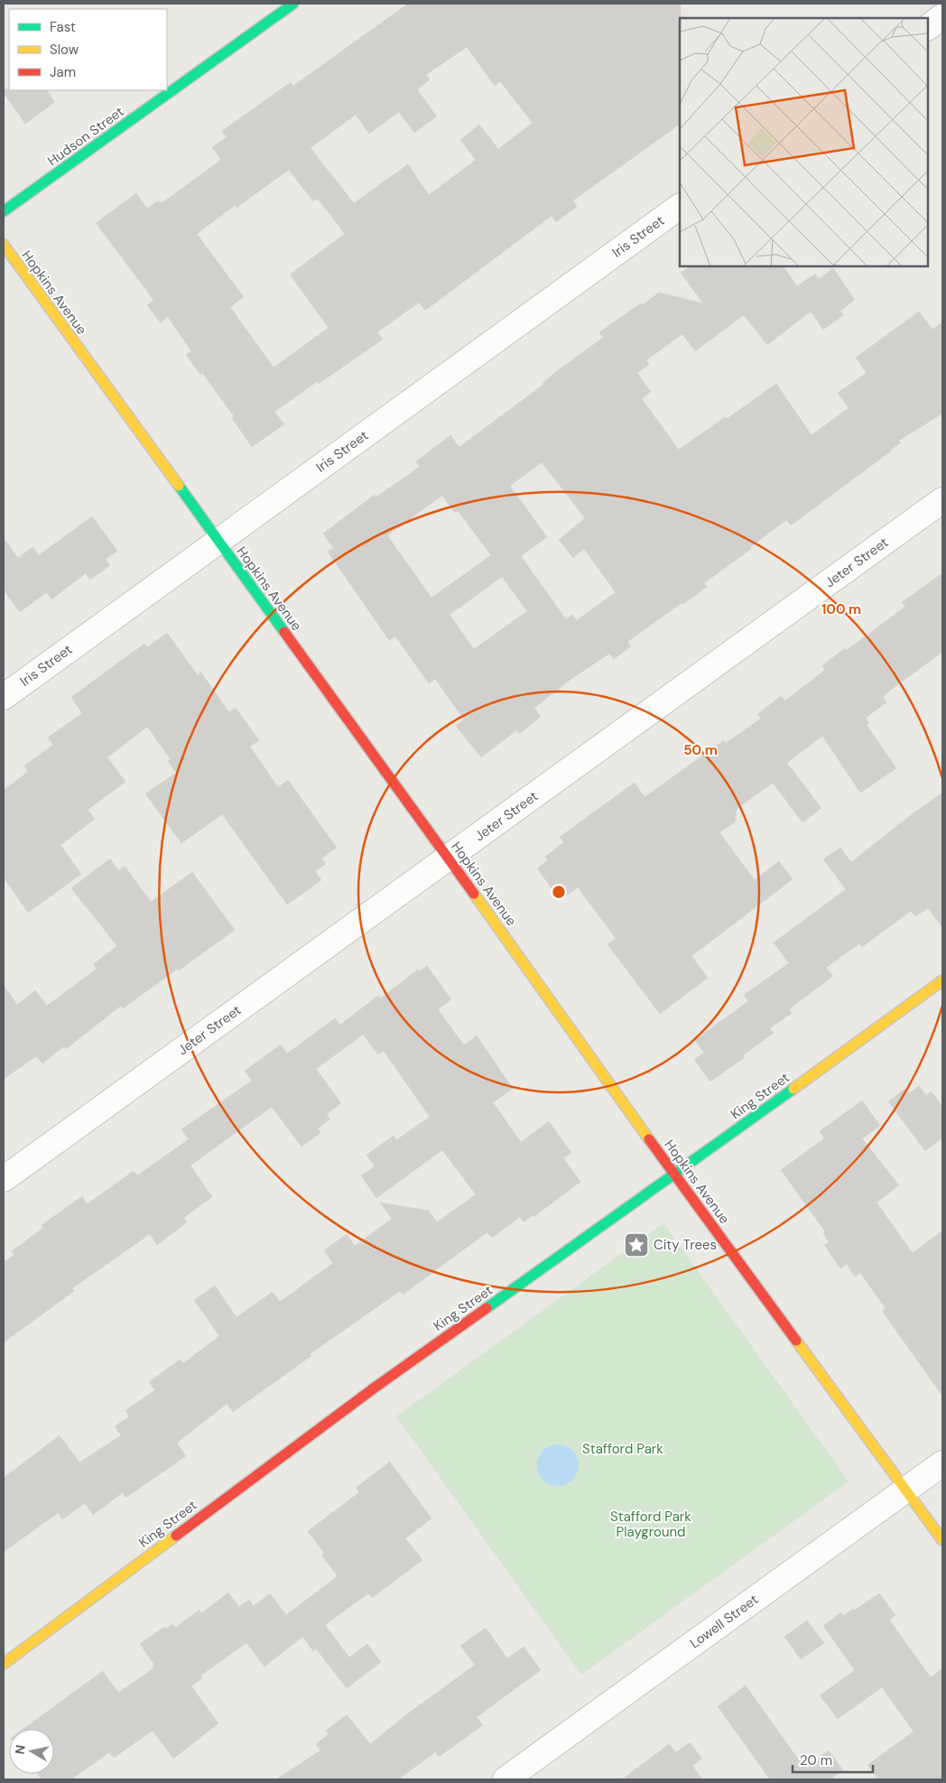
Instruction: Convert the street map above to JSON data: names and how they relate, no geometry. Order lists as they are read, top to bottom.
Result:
{
  "streets": {
    "street": [
      "Hudson Street",
      "Iris Street",
      "Hopkins Avenue",
      "Jeter Street",
      "King Street",
      "Lowell Street"
    ]
  },
  "crossings": [
    ["Iris Street", "Hopkins Avenue"],
    ["Hopkins Avenue", "Jeter Street"],
    ["Hopkins Avenue", "King Street"],
    ["Hopkins Avenue", "Lowell Street"]
  ],
  "parks": ["Stafford Park", "Stafford Park Playground"],
  "places": {
    "place": ["City Trees"]
  },
  "legend": ["Fast", "Slow", "Jam"],
  "scale_bar": "20 m",
  "north": "left",
  "rings": ["100 m", "50 m"]
}
